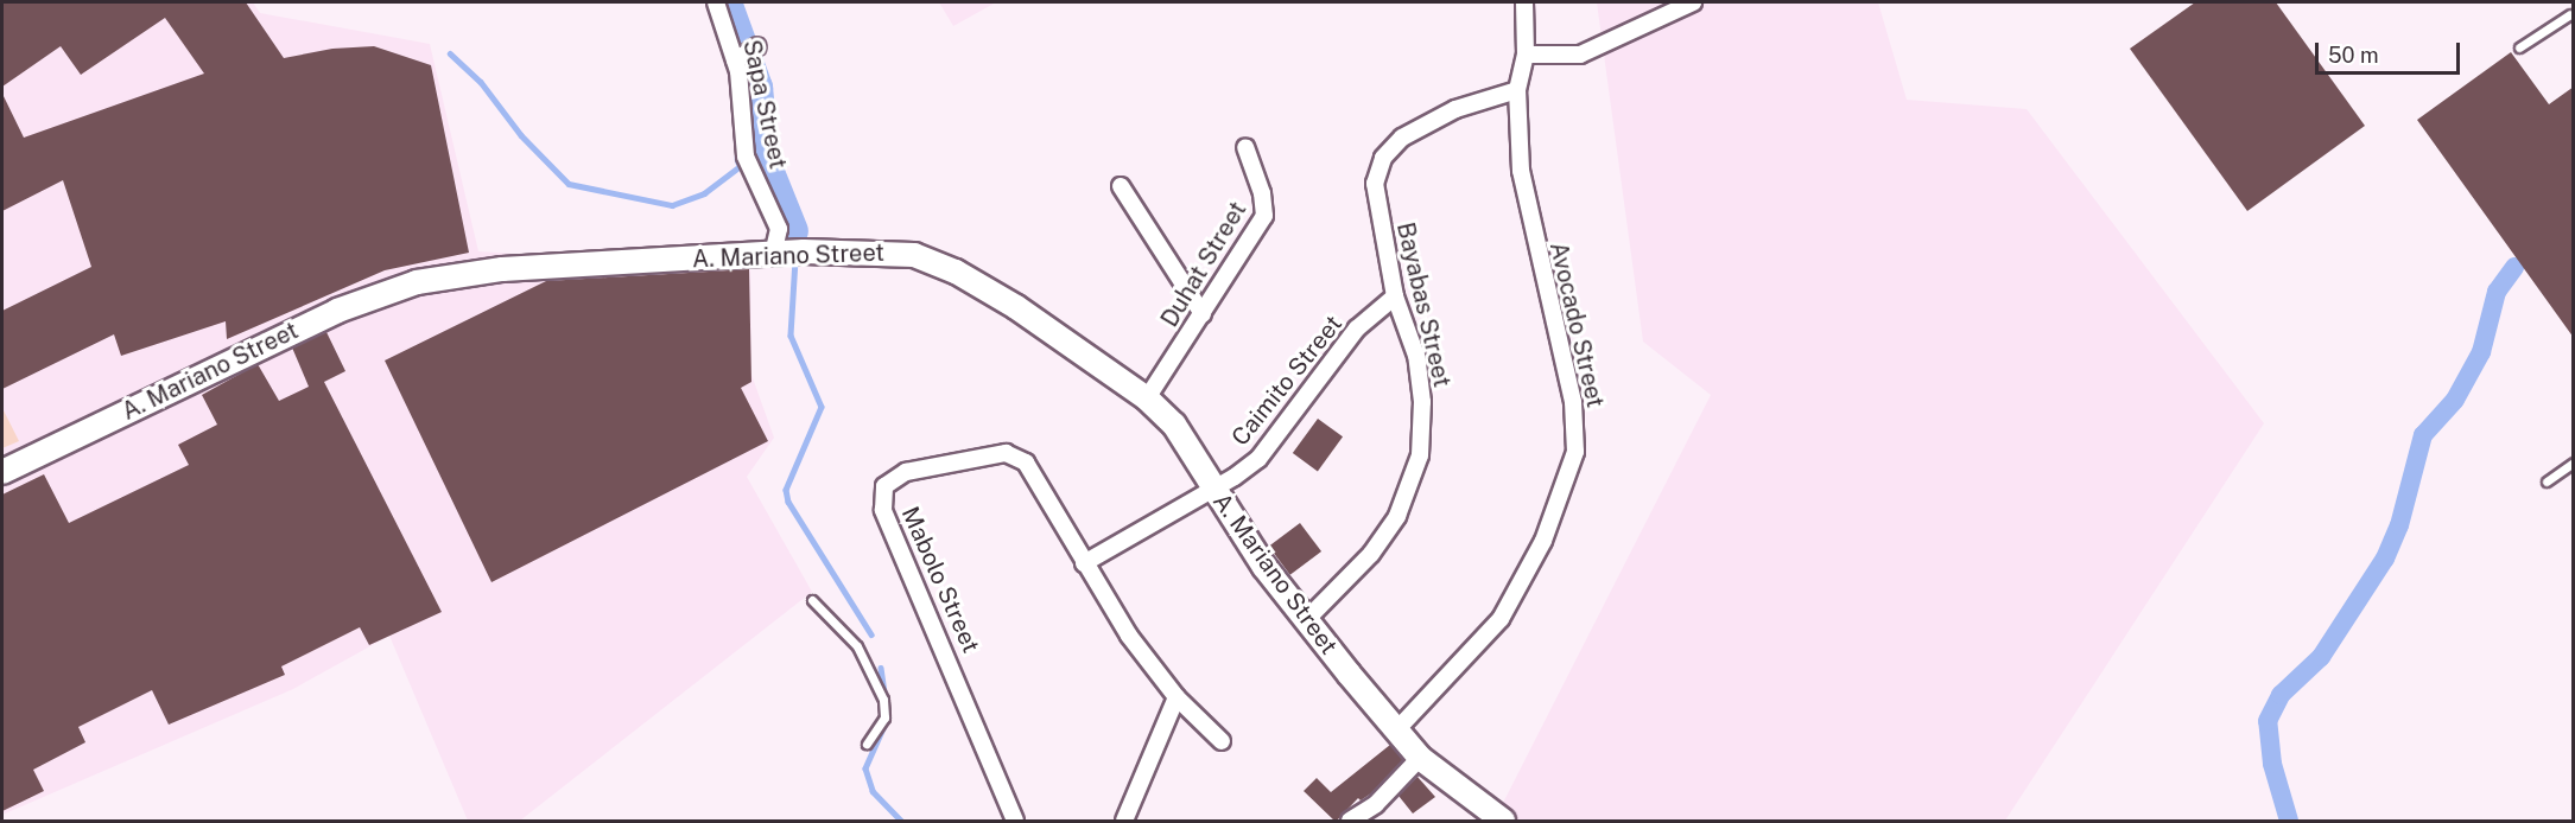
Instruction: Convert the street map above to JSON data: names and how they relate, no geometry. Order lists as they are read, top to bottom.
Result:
{
  "streets": {
    "street": [
      "Sapa Street",
      "A. Mariano Street",
      "Duhat Street",
      "Bayabas Street",
      "Avocado Street",
      "Caimito Street",
      "Mabolo Street"
    ]
  },
  "crossings": [
    ["Sapa Street", "A. Mariano Street"],
    ["A. Mariano Street", "Duhat Street"],
    ["A. Mariano Street", "Bayabas Street"],
    ["A. Mariano Street", "Avocado Street"],
    ["A. Mariano Street", "Caimito Street"],
    ["Bayabas Street", "Avocado Street"],
    ["Bayabas Street", "Caimito Street"],
    ["Caimito Street", "Mabolo Street"]
  ],
  "scale_bar": "50 m"
}
